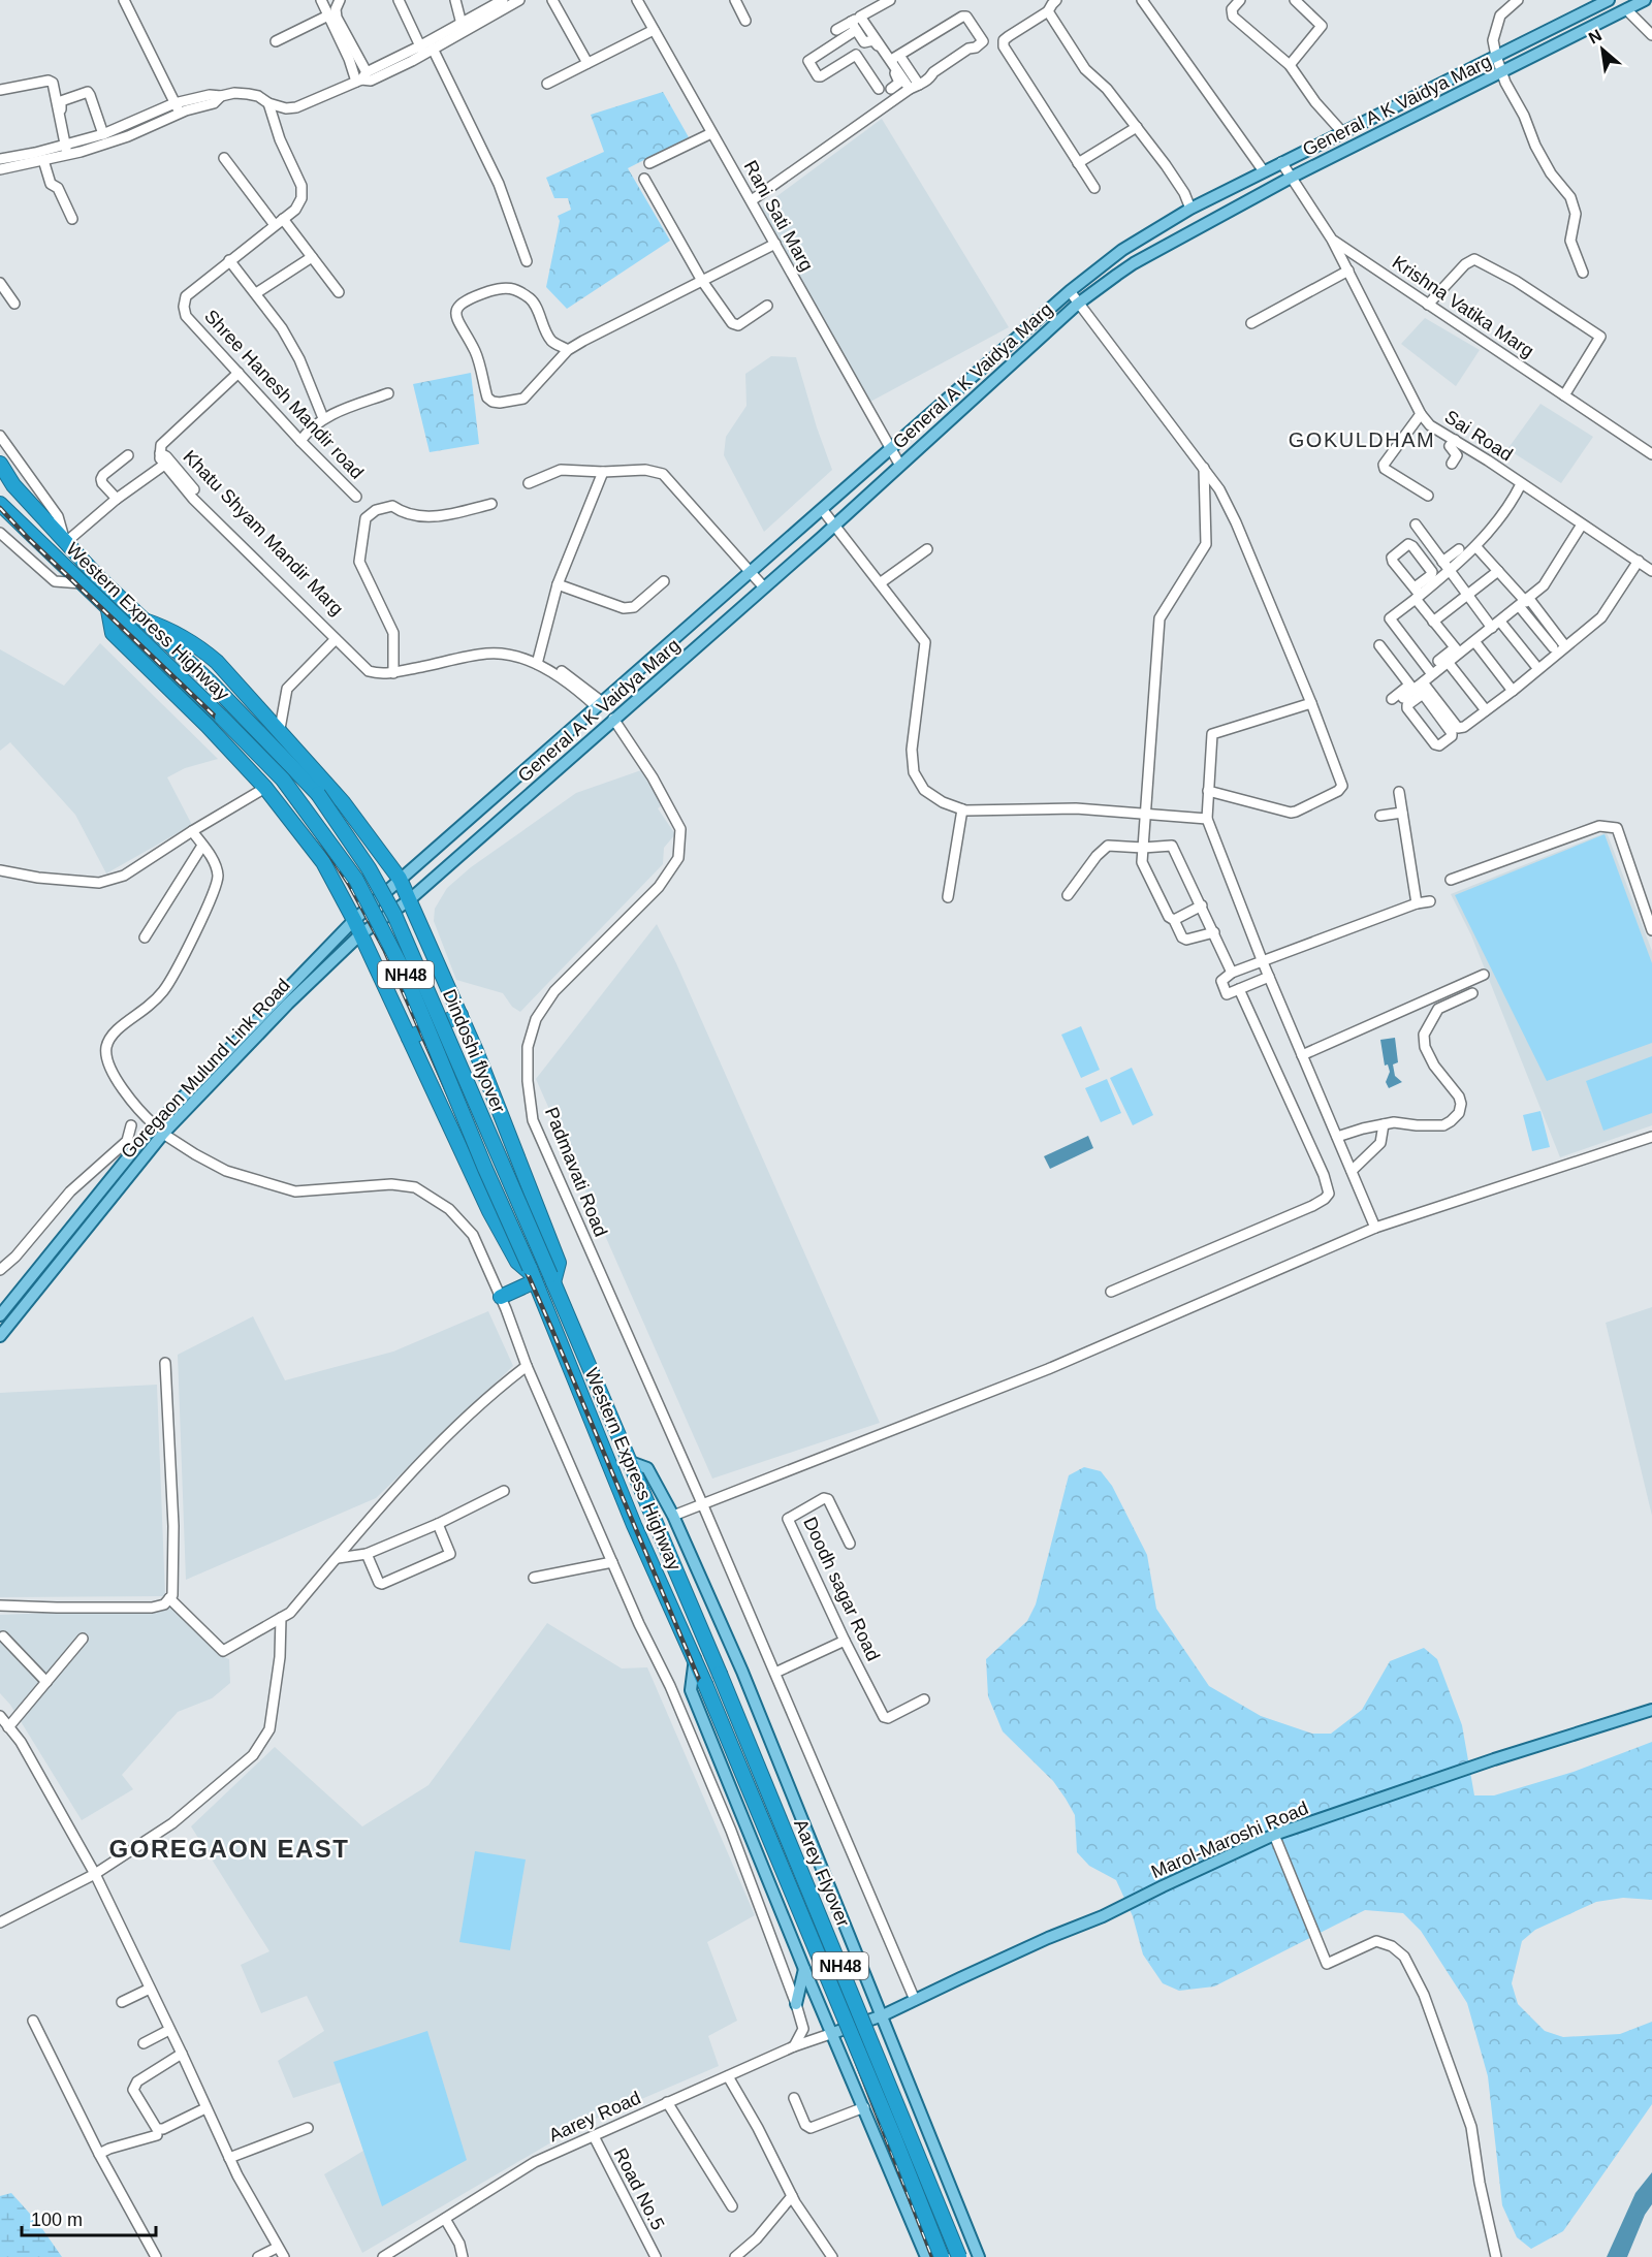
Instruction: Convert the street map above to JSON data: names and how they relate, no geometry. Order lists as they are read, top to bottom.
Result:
{
  "streets": {
    "highway": [
      "Western Express Highway",
      "NH48",
      "Dindoshi flyover",
      "Aarey Flyover"
    ],
    "main road": ["General A K Vaidya Marg", "Goregaon Mulund Link Road", "Marol-Maroshi Road"],
    "street": [
      "Rani Sati Marg",
      "Krishna Vatika Marg",
      "Shree Hanesh Mandir road",
      "Sai Road",
      "Khatu Shyam Mandir Marg",
      "Padmavati Road",
      "Doodh sagar Road",
      "Aarey Road",
      "Road No.5"
    ]
  },
  "crossings": [
    ["General A K Vaidya Marg", "Rani Sati Marg"],
    ["General A K Vaidya Marg", "Krishna Vatika Marg"],
    ["General A K Vaidya Marg", "Khatu Shyam Mandir Marg"],
    ["General A K Vaidya Marg", "Goregaon Mulund Link Road"],
    ["General A K Vaidya Marg", "Padmavati Road"],
    ["Krishna Vatika Marg", "Sai Road"],
    ["Shree Hanesh Mandir road", "Khatu Shyam Mandir Marg"],
    ["Western Express Highway", "NH48"],
    ["Western Express Highway", "Dindoshi flyover"],
    ["Western Express Highway", "Aarey Flyover"],
    ["Padmavati Road", "Marol-Maroshi Road"],
    ["Marol-Maroshi Road", "Aarey Road"],
    ["Aarey Road", "Road No.5"]
  ],
  "districts": ["GOKULDHAM", "GOREGAON EAST"],
  "scale_bar": "100 m",
  "north": "top left"
}
